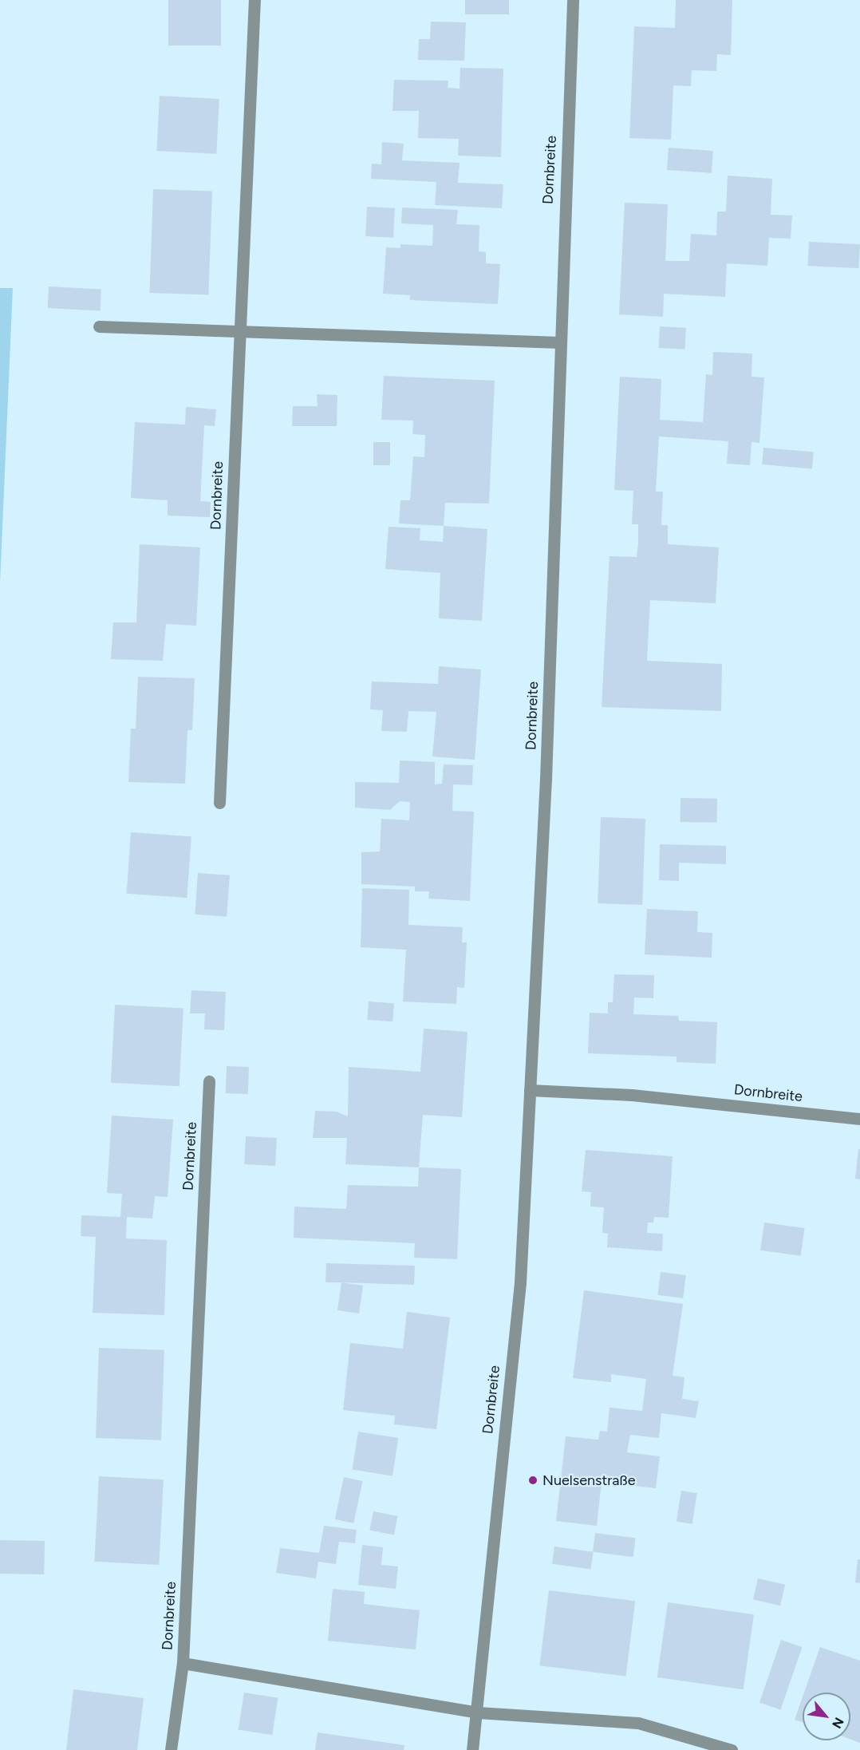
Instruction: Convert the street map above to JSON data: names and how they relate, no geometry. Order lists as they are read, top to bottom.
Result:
{
  "streets": {
    "street": ["Dornbreite"]
  },
  "places": ["Nuelsenstraße"],
  "north": "bottom right"
}
